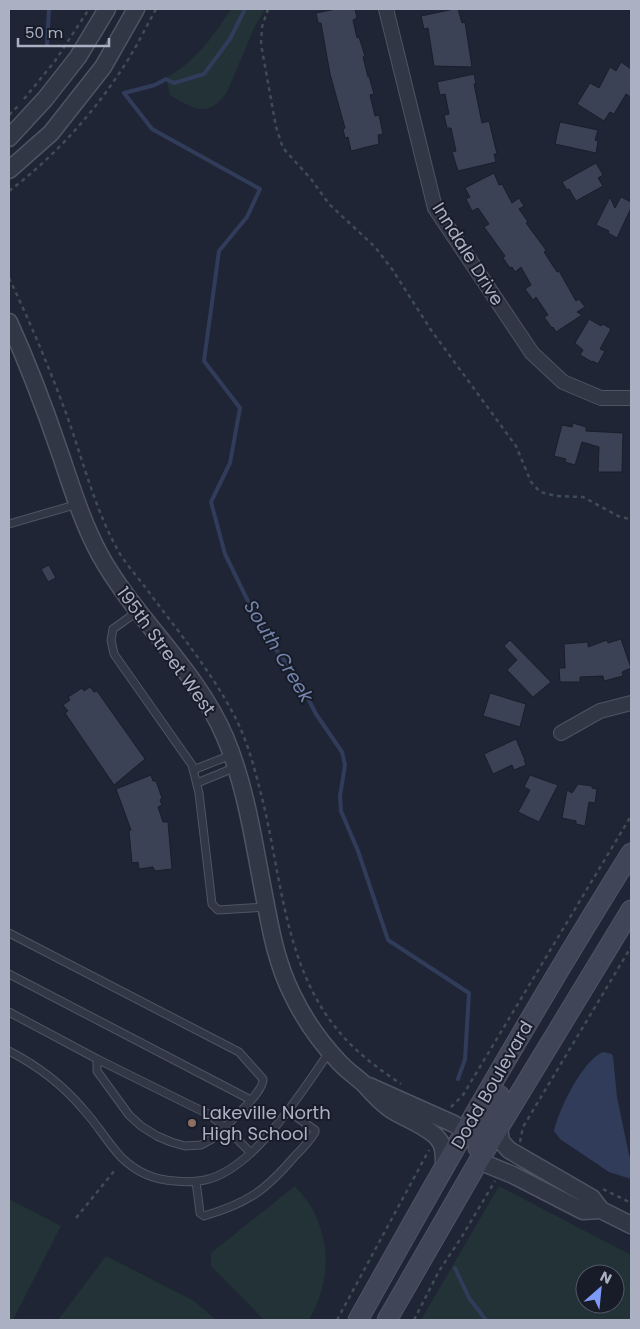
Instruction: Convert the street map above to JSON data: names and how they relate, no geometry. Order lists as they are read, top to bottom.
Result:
{
  "streets": {
    "main road": ["Dodd Boulevard"],
    "street": ["Inndale Drive", "195th Street West"]
  },
  "crossings": [
    ["195th Street West", "Dodd Boulevard"]
  ],
  "water": ["South Creek"],
  "places": ["Lakeville North High School"],
  "scale_bar": "50 m",
  "north": "top right"
}
